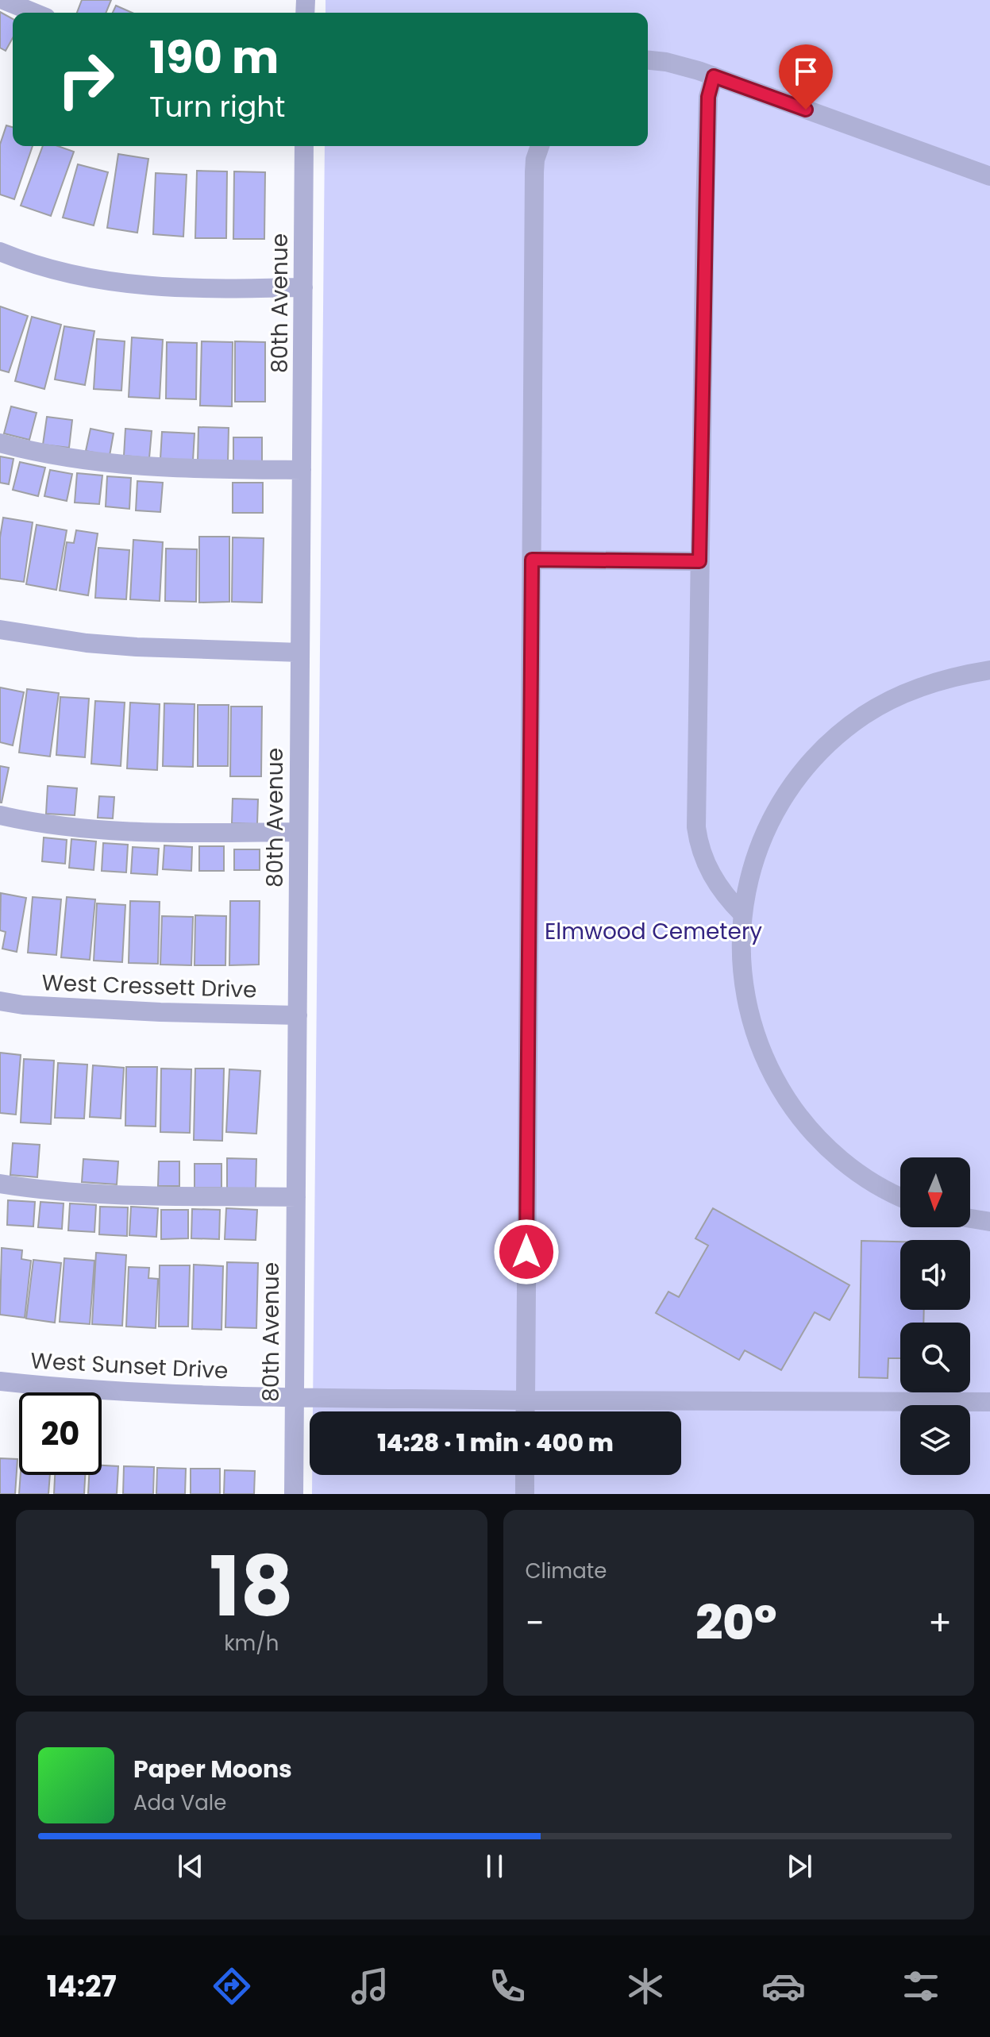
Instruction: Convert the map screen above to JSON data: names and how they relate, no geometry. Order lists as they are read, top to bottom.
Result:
{
  "streets": {
    "street": ["80th Avenue", "West Cressett Drive", "West Sunset Drive"]
  },
  "crossings": [
    ["80th Avenue", "West Cressett Drive"],
    ["80th Avenue", "West Sunset Drive"]
  ],
  "parks": ["Elmwood Cemetery"],
  "north": "bottom",
  "page": {
    "turn": ["190 m", "Turn right"],
    "limit": "20",
    "trip": "14:28 · 1 min · 400 m",
    "tile": [
      ["18", "km/h"],
      "Climate"
    ],
    "heat": ["−", "20°", "+"],
    "song": ["Paper Moons", "Ada Vale"],
    "tabs": "14:27"
  }
}
